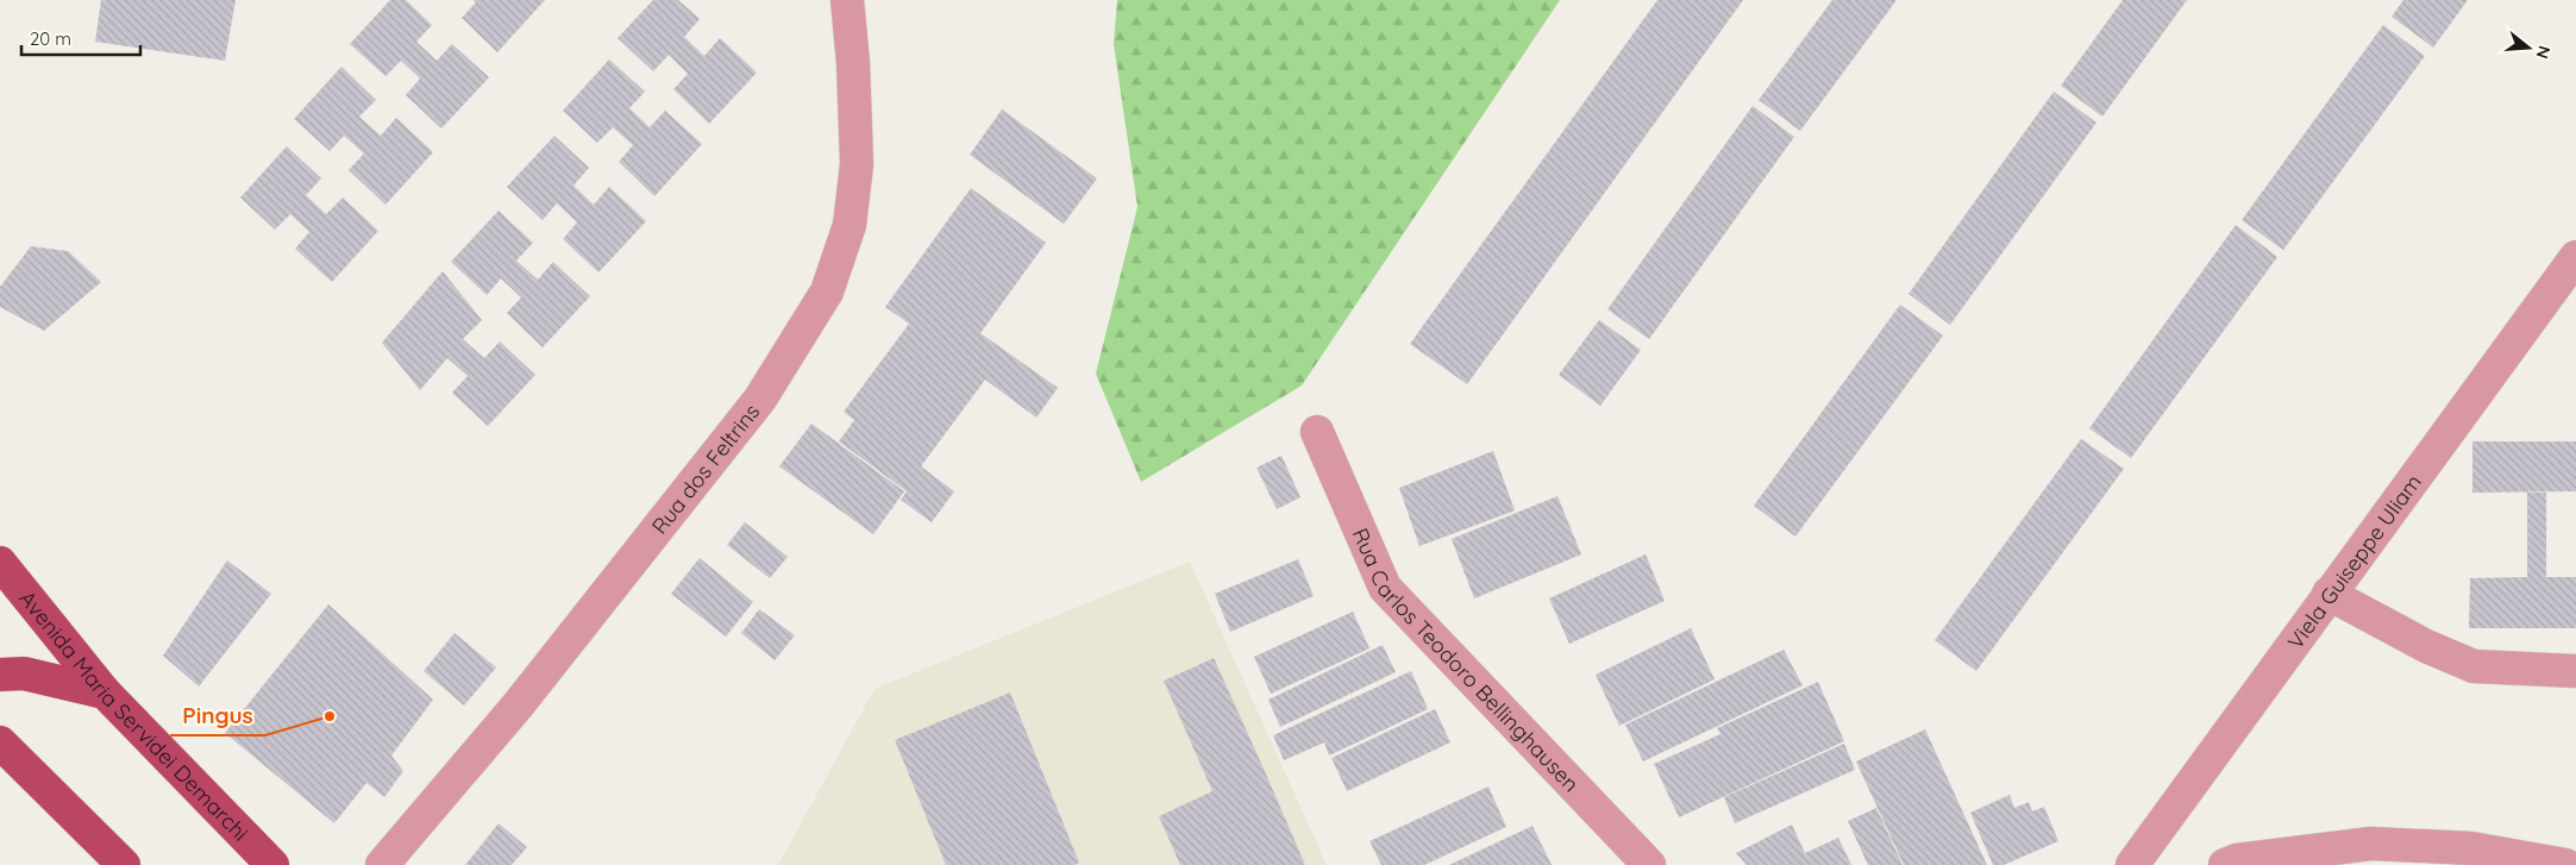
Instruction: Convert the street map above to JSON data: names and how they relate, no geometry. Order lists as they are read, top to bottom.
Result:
{
  "streets": {
    "main road": ["Avenida Maria Servidei Demarchi"],
    "street": ["Rua dos Feltrins", "Viela Guiseppe Uliam", "Rua Carlos Teodoro Bellinghausen"]
  },
  "places": ["Pingus"],
  "scale_bar": "20 m",
  "north": "right"
}
